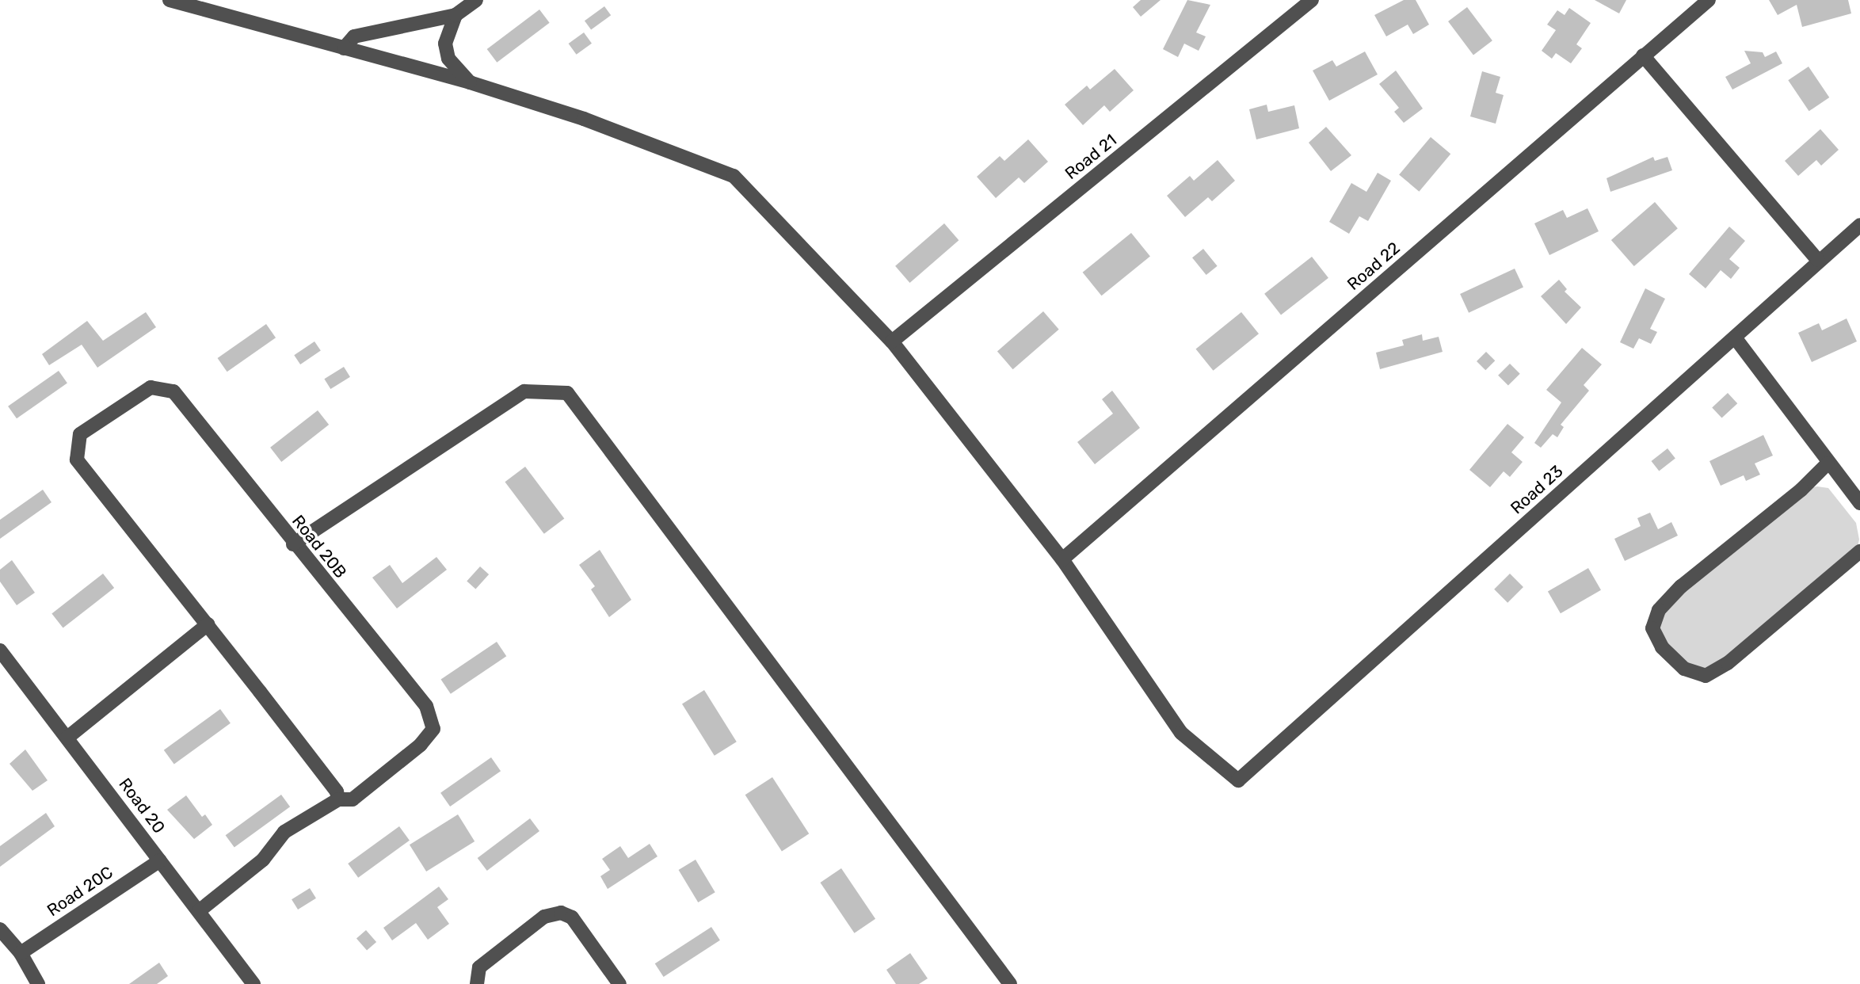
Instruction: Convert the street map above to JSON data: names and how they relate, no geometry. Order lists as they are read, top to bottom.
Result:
{
  "streets": {
    "street": [
      "Road 21",
      "Road 22",
      "Road 23",
      "Road 20B",
      "Road 20",
      "Road 20C"
    ]
  },
  "crossings": [
    ["Road 22", "Road 23"],
    ["Road 20", "Road 20C"]
  ]
}
